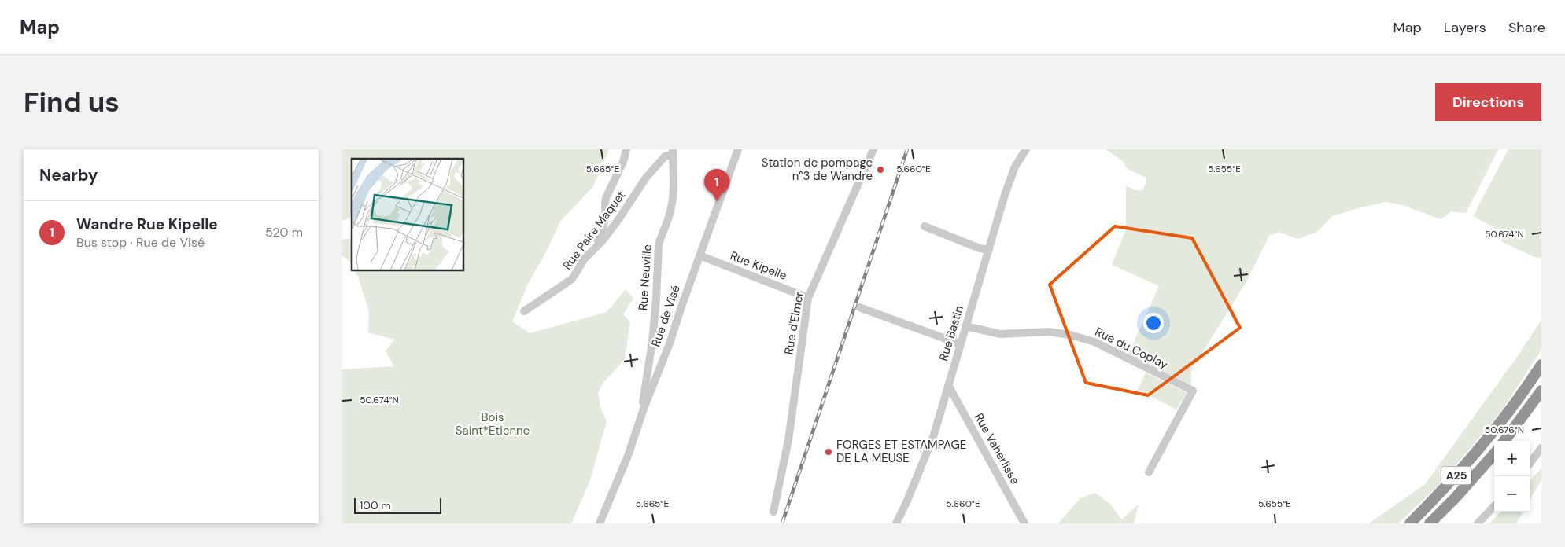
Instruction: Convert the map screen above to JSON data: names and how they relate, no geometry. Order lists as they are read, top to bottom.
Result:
{
  "streets": {
    "highway": ["A25"],
    "street": [
      "Rue Paire Maquet",
      "Rue Kipelle",
      "Rue Neuville",
      "Rue de Visé",
      "Rue d'Elmer",
      "Rue Bastin",
      "Rue du Coplay",
      "Rue Vaherlisse"
    ]
  },
  "crossings": [
    ["Rue Paire Maquet", "Rue Neuville"],
    ["Rue Kipelle", "Rue de Visé"],
    ["Rue Kipelle", "Rue d'Elmer"],
    ["Rue Neuville", "Rue de Visé"],
    ["Rue Bastin", "Rue du Coplay"],
    ["Rue Bastin", "Rue Vaherlisse"]
  ],
  "parks": ["Bois Saint*Etienne"],
  "places": ["Station de pompage n°3 de Wandre", "FORGES ET ESTAMPAGE DE LA MEUSE"],
  "scale_bar": "100 m",
  "page": {
    "header": "Map",
    "nav": ["Map", "Layers", "Share"],
    "buttons": "Directions",
    "title": "Find us",
    "heading": "Nearby",
    "pins": "1",
    "list": [
      {
        "mark": "1",
        "name": "Wandre Rue Kipelle",
        "note": "Bus stop · Rue de Visé",
        "value": "520 m"
      }
    ],
    "map_buttons": ["+", "−"],
    "scale": "100 m"
  },
  "coordinates": [
    "5.665°E",
    "5.660°E",
    "5.655°E",
    "50.674°N",
    "50.676°N"
  ]
}
